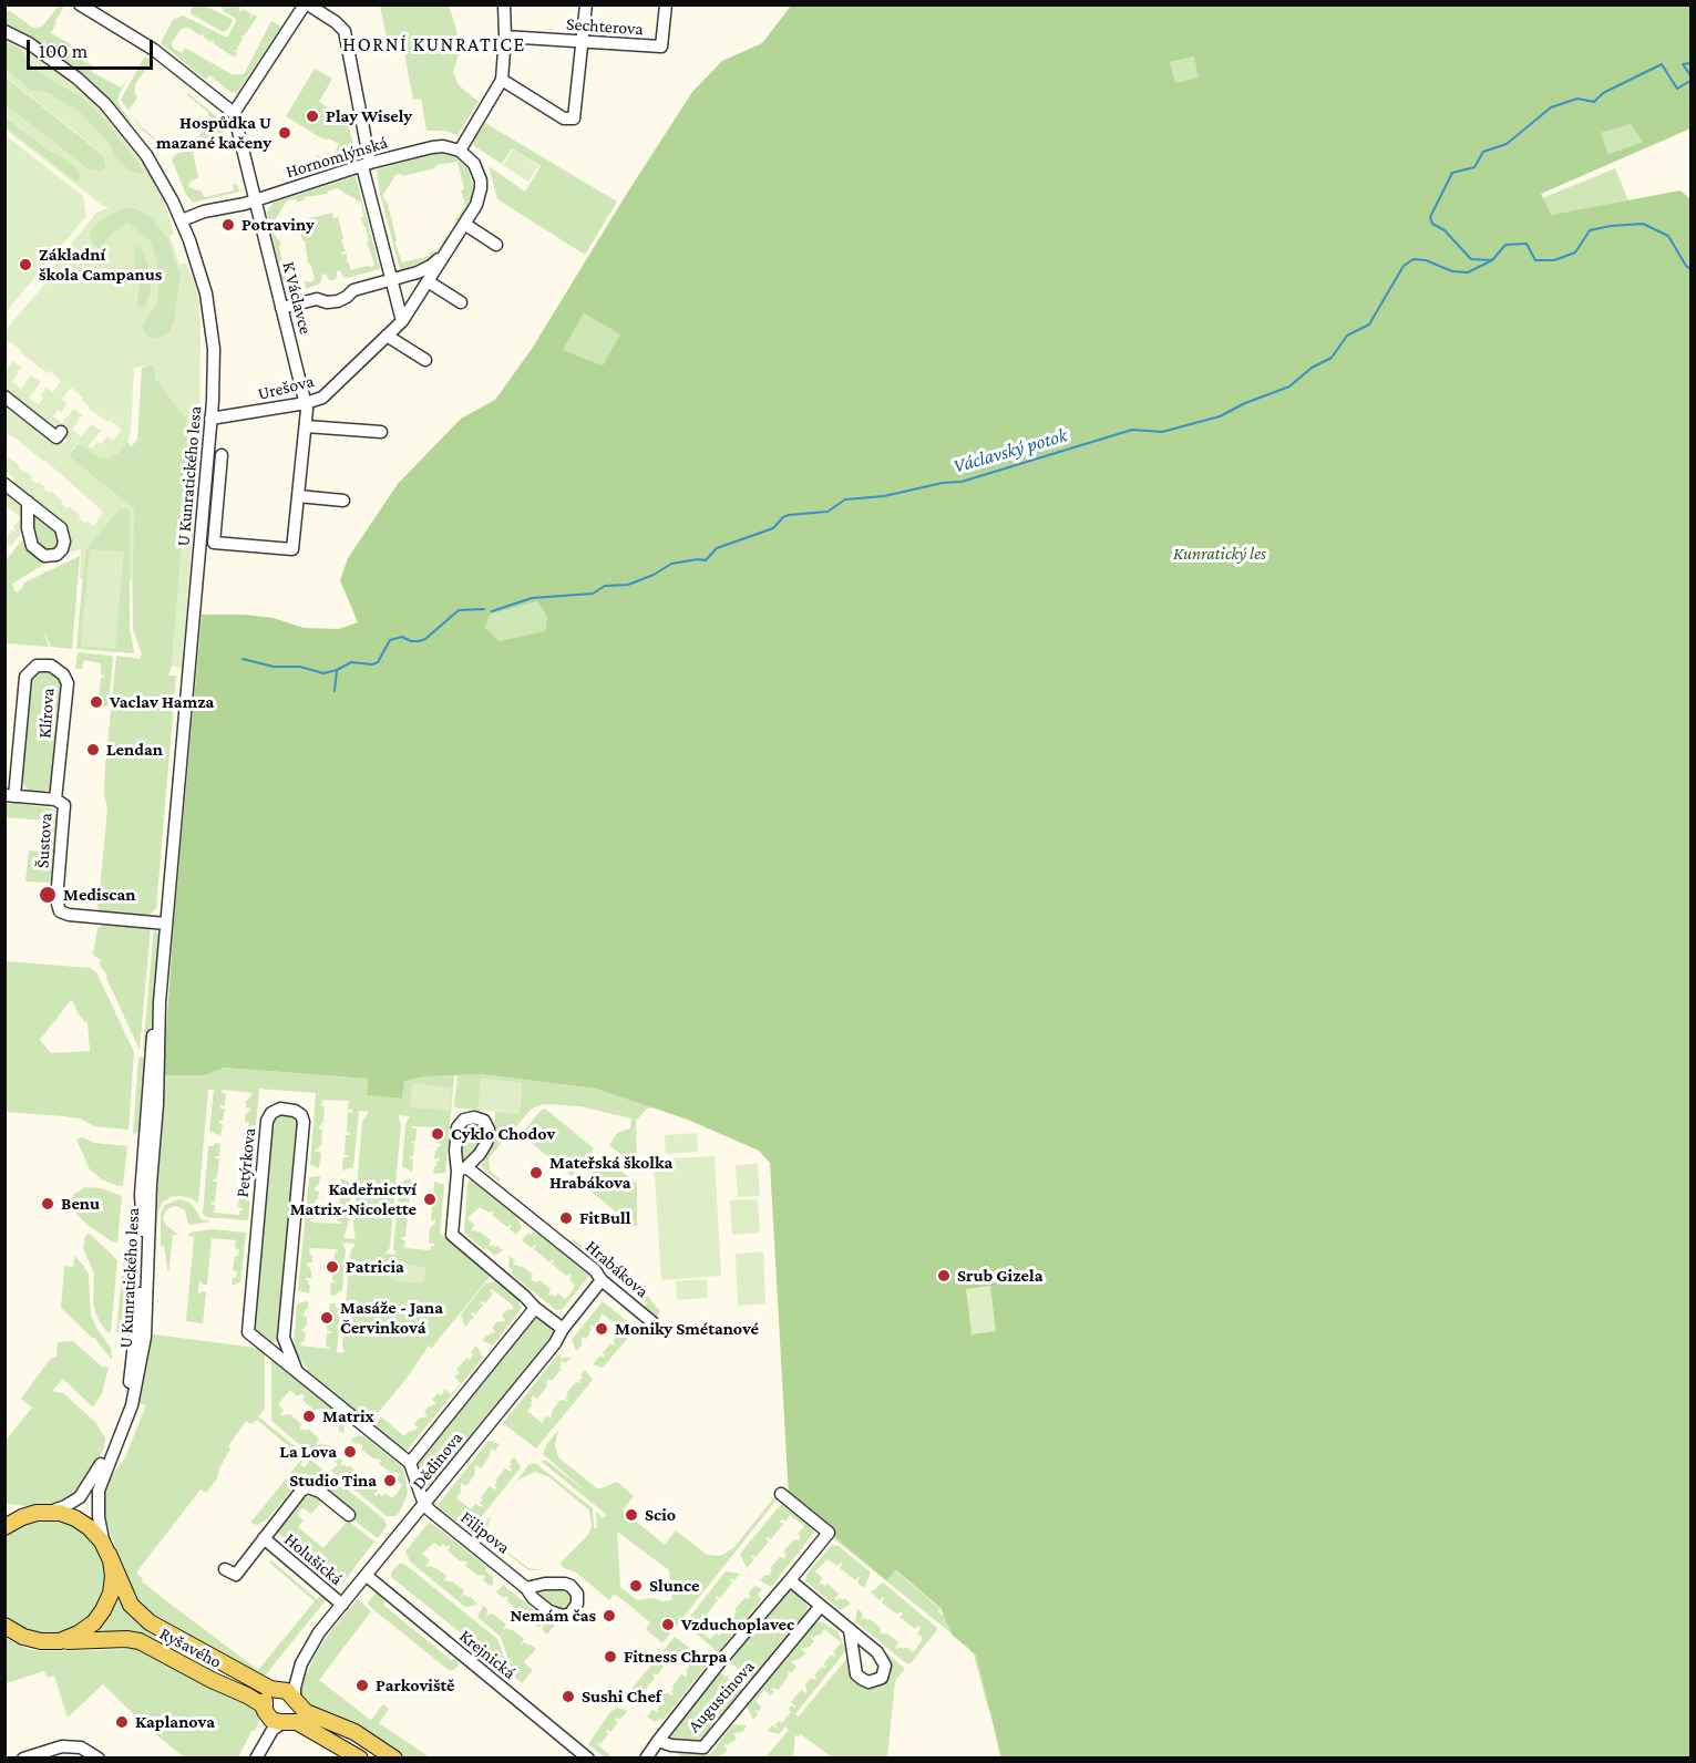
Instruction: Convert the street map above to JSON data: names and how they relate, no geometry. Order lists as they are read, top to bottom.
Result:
{
  "streets": {
    "main road": ["Ryšavého"],
    "street": [
      "Sechterova",
      "Hornomlýnská",
      "K Václavce",
      "Urešova",
      "U Kunratického lesa",
      "Klírova",
      "Šustova",
      "Petýrkova",
      "Hrabákova",
      "Dědinova",
      "Filipova",
      "Holušická",
      "Krejnická",
      "Augustinova"
    ]
  },
  "crossings": [
    ["Hornomlýnská", "K Václavce"],
    ["Hornomlýnská", "U Kunratického lesa"],
    ["K Václavce", "Urešova"],
    ["Urešova", "U Kunratického lesa"],
    ["U Kunratického lesa", "Šustova"],
    ["U Kunratického lesa", "Ryšavého"],
    ["Klírova", "Šustova"],
    ["Petýrkova", "Dědinova"],
    ["Hrabákova", "Dědinova"],
    ["Dědinova", "Filipova"],
    ["Dědinova", "Holušická"],
    ["Dědinova", "Ryšavého"],
    ["Dědinova", "Krejnická"]
  ],
  "districts": ["HORNÍ KUNRATICE"],
  "water": ["Václavský potok"],
  "parks": ["Kunratický les"],
  "places": [
    "Play Wisely",
    "Hospůdka U mazané kačeny",
    "Potraviny",
    "Základní škola Campanus",
    "Vaclav Hamza",
    "Lendan",
    "Mediscan",
    "Cyklo Chodov",
    "Mateřská školka Hrabákova",
    "Kadeřnictví Matrix-Nicolette",
    "Benu",
    "FitBull",
    "Patricia",
    "Srub Gizela",
    "Masáže - Jana Červinková",
    "Moniky Smétanové",
    "Matrix",
    "La Lova",
    "Studio Tina",
    "Scio",
    "Slunce",
    "Nemám čas",
    "Vzduchoplavec",
    "Fitness Chrpa",
    "Parkoviště",
    "Sushi Chef",
    "Kaplanova"
  ],
  "scale_bar": "100 m"
}
